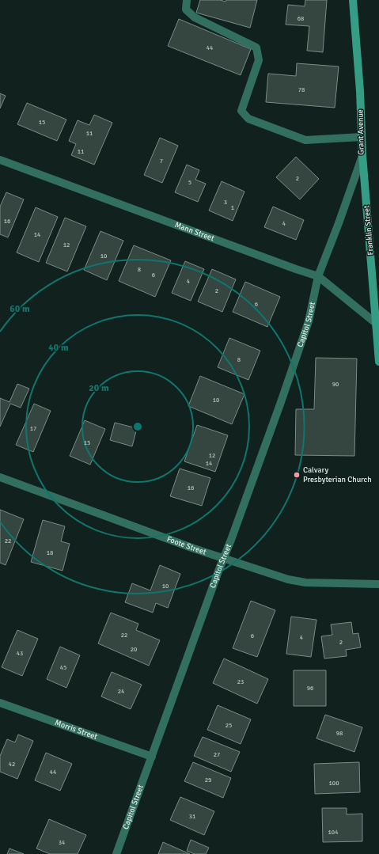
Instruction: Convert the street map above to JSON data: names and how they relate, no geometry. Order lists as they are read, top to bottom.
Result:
{
  "streets": {
    "street": [
      "Grant Avenue",
      "Franklin Street",
      "Mann Street",
      "Capitol Street",
      "Foote Street",
      "Morris Street"
    ]
  },
  "crossings": [
    ["Grant Avenue", "Franklin Street"],
    ["Grant Avenue", "Mann Street"],
    ["Grant Avenue", "Capitol Street"],
    ["Franklin Street", "Mann Street"],
    ["Mann Street", "Capitol Street"],
    ["Capitol Street", "Foote Street"],
    ["Capitol Street", "Morris Street"]
  ],
  "places": ["Calvary Presbyterian Church"],
  "house_numbers": [
    "68",
    "44",
    "78",
    "15",
    "11",
    "11",
    "7",
    "2",
    "5",
    "3",
    "1",
    "16",
    "4",
    "14",
    "12",
    "10",
    "8",
    "6",
    "4",
    "2",
    "6",
    "8",
    "90",
    "10",
    "17",
    "15",
    "12",
    "14",
    "16",
    "22",
    "18",
    "10",
    "22",
    "6",
    "4",
    "2",
    "20",
    "43",
    "45",
    "23",
    "96",
    "24",
    "25",
    "98",
    "27",
    "42",
    "44",
    "29",
    "100",
    "31",
    "104",
    "34"
  ],
  "rings": ["60 m", "40 m", "20 m"]
}
